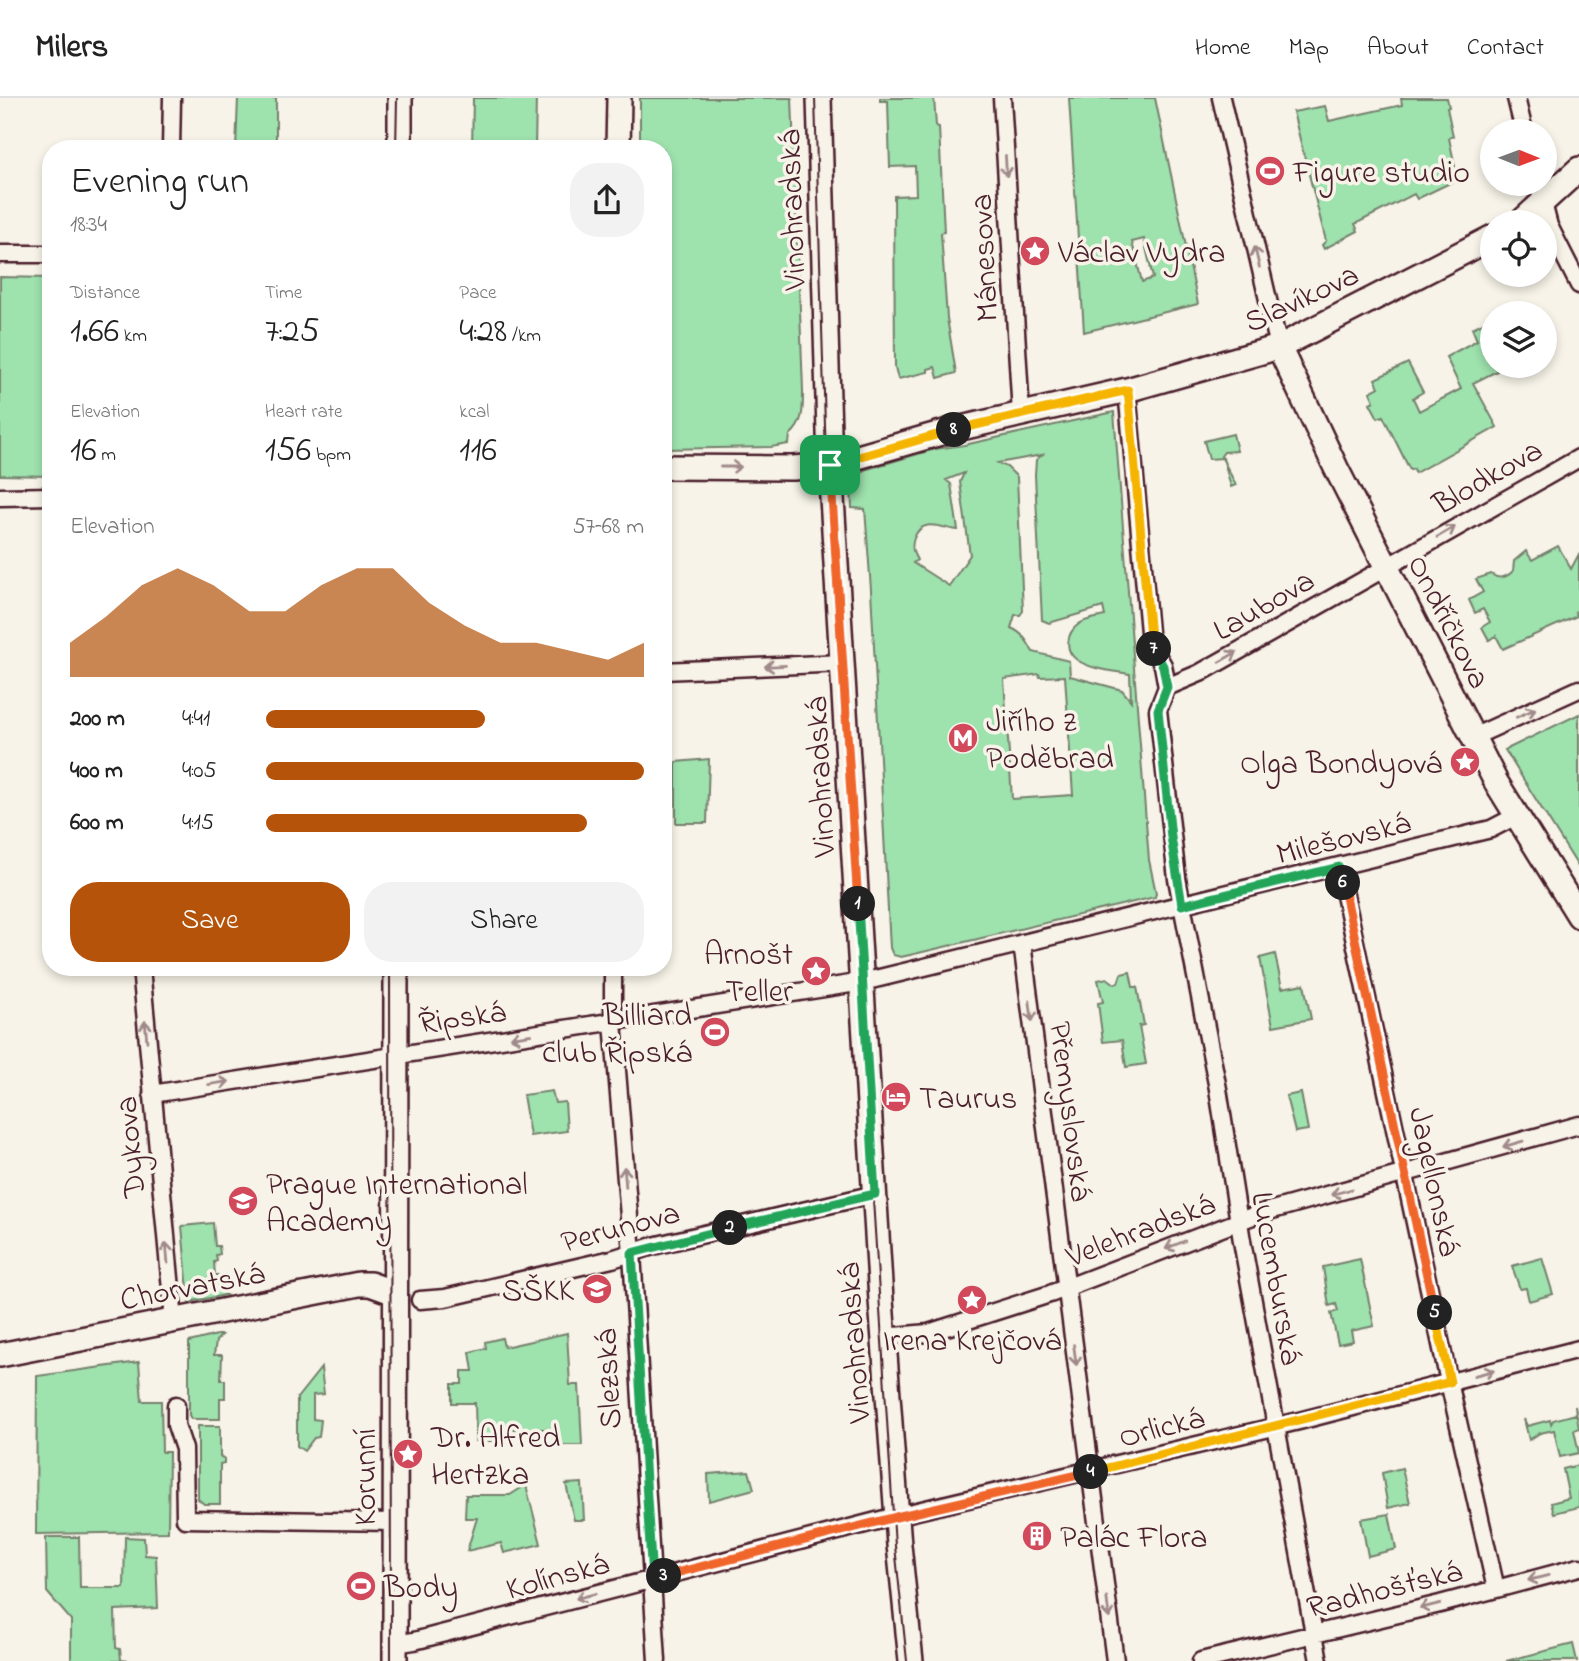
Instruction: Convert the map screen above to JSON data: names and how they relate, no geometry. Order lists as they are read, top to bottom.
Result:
{
  "streets": {
    "street": [
      "Vinohradská",
      "Mánesova",
      "Slavíkova",
      "Blodkova",
      "Laubova",
      "Ondříčkova",
      "Milešovská",
      "Řipská",
      "Přemyslovská",
      "Dykova",
      "Jagellonská",
      "Perunova",
      "Velehradská",
      "Lucemburská",
      "Chorvatská",
      "Slezská",
      "Orlická",
      "Korunní",
      "Kolínská",
      "Radhošťská"
    ]
  },
  "crossings": [
    ["Vinohradská", "Slavíkova"],
    ["Vinohradská", "Řipská"],
    ["Vinohradská", "Perunova"],
    ["Vinohradská", "Velehradská"],
    ["Vinohradská", "Orlická"],
    ["Vinohradská", "Kolínská"],
    ["Mánesova", "Slavíkova"],
    ["Slavíkova", "Ondříčkova"],
    ["Blodkova", "Laubova"],
    ["Blodkova", "Ondříčkova"],
    ["Laubova", "Ondříčkova"],
    ["Laubova", "Lucemburská"],
    ["Ondříčkova", "Milešovská"],
    ["Milešovská", "Řipská"],
    ["Milešovská", "Přemyslovská"],
    ["Milešovská", "Jagellonská"],
    ["Milešovská", "Lucemburská"],
    ["Řipská", "Přemyslovská"],
    ["Řipská", "Dykova"],
    ["Řipská", "Slezská"],
    ["Řipská", "Korunní"],
    ["Přemyslovská", "Velehradská"],
    ["Přemyslovská", "Orlická"],
    ["Dykova", "Chorvatská"],
    ["Jagellonská", "Velehradská"],
    ["Jagellonská", "Orlická"],
    ["Jagellonská", "Radhošťská"],
    ["Perunova", "Slezská"],
    ["Velehradská", "Lucemburská"],
    ["Lucemburská", "Orlická"],
    ["Lucemburská", "Radhošťská"],
    ["Chorvatská", "Korunní"],
    ["Slezská", "Kolínská"],
    ["Orlická", "Kolínská"],
    ["Korunní", "Kolínská"]
  ],
  "one_way": [
    "Mánesova",
    "Blodkova",
    "Laubova",
    "Přemyslovská",
    "Dykova",
    "Velehradská",
    "Kolínská",
    "Radhošťská"
  ],
  "places": {
    "sports": ["Figure studio", "Billiard club Řipská", "Body"],
    "place": [
      "Václav Vydra",
      "Olga Bondyová",
      "Arnošt Teller",
      "Irena Krejčová",
      "Dr. Alfred Hertzka"
    ],
    "metro station": ["Jiřího z Poděbrad"],
    "hotel": ["Taurus"],
    "school or university": ["Prague International Academy", "SŠKK"],
    "building": ["Palác Flora"]
  },
  "north": "right",
  "page": {
    "header": "Milers",
    "nav": [
      "Home",
      "Map",
      "About",
      "Contact"
    ],
    "heading": ["Evening run", "18:34"],
    "stats": [
      ["Distance", "1.66 km"],
      ["Time", "7:25"],
      ["Pace", "4:28 /km"],
      ["Elevation", "16 m"],
      ["Heart rate", "156 bpm"],
      ["kcal", "116"]
    ],
    "pins": [
      "8",
      "7",
      "6",
      "1",
      "2",
      "5",
      "4",
      "3"
    ],
    "chart": ["Elevation", "57–68 m"],
    "list": [
      {
        "name": "200 m",
        "note": "4:41"
      },
      {
        "name": "400 m",
        "note": "4:05"
      },
      {
        "name": "600 m",
        "note": "4:15"
      }
    ],
    "buttons": ["Save", "Share"]
  }
}
